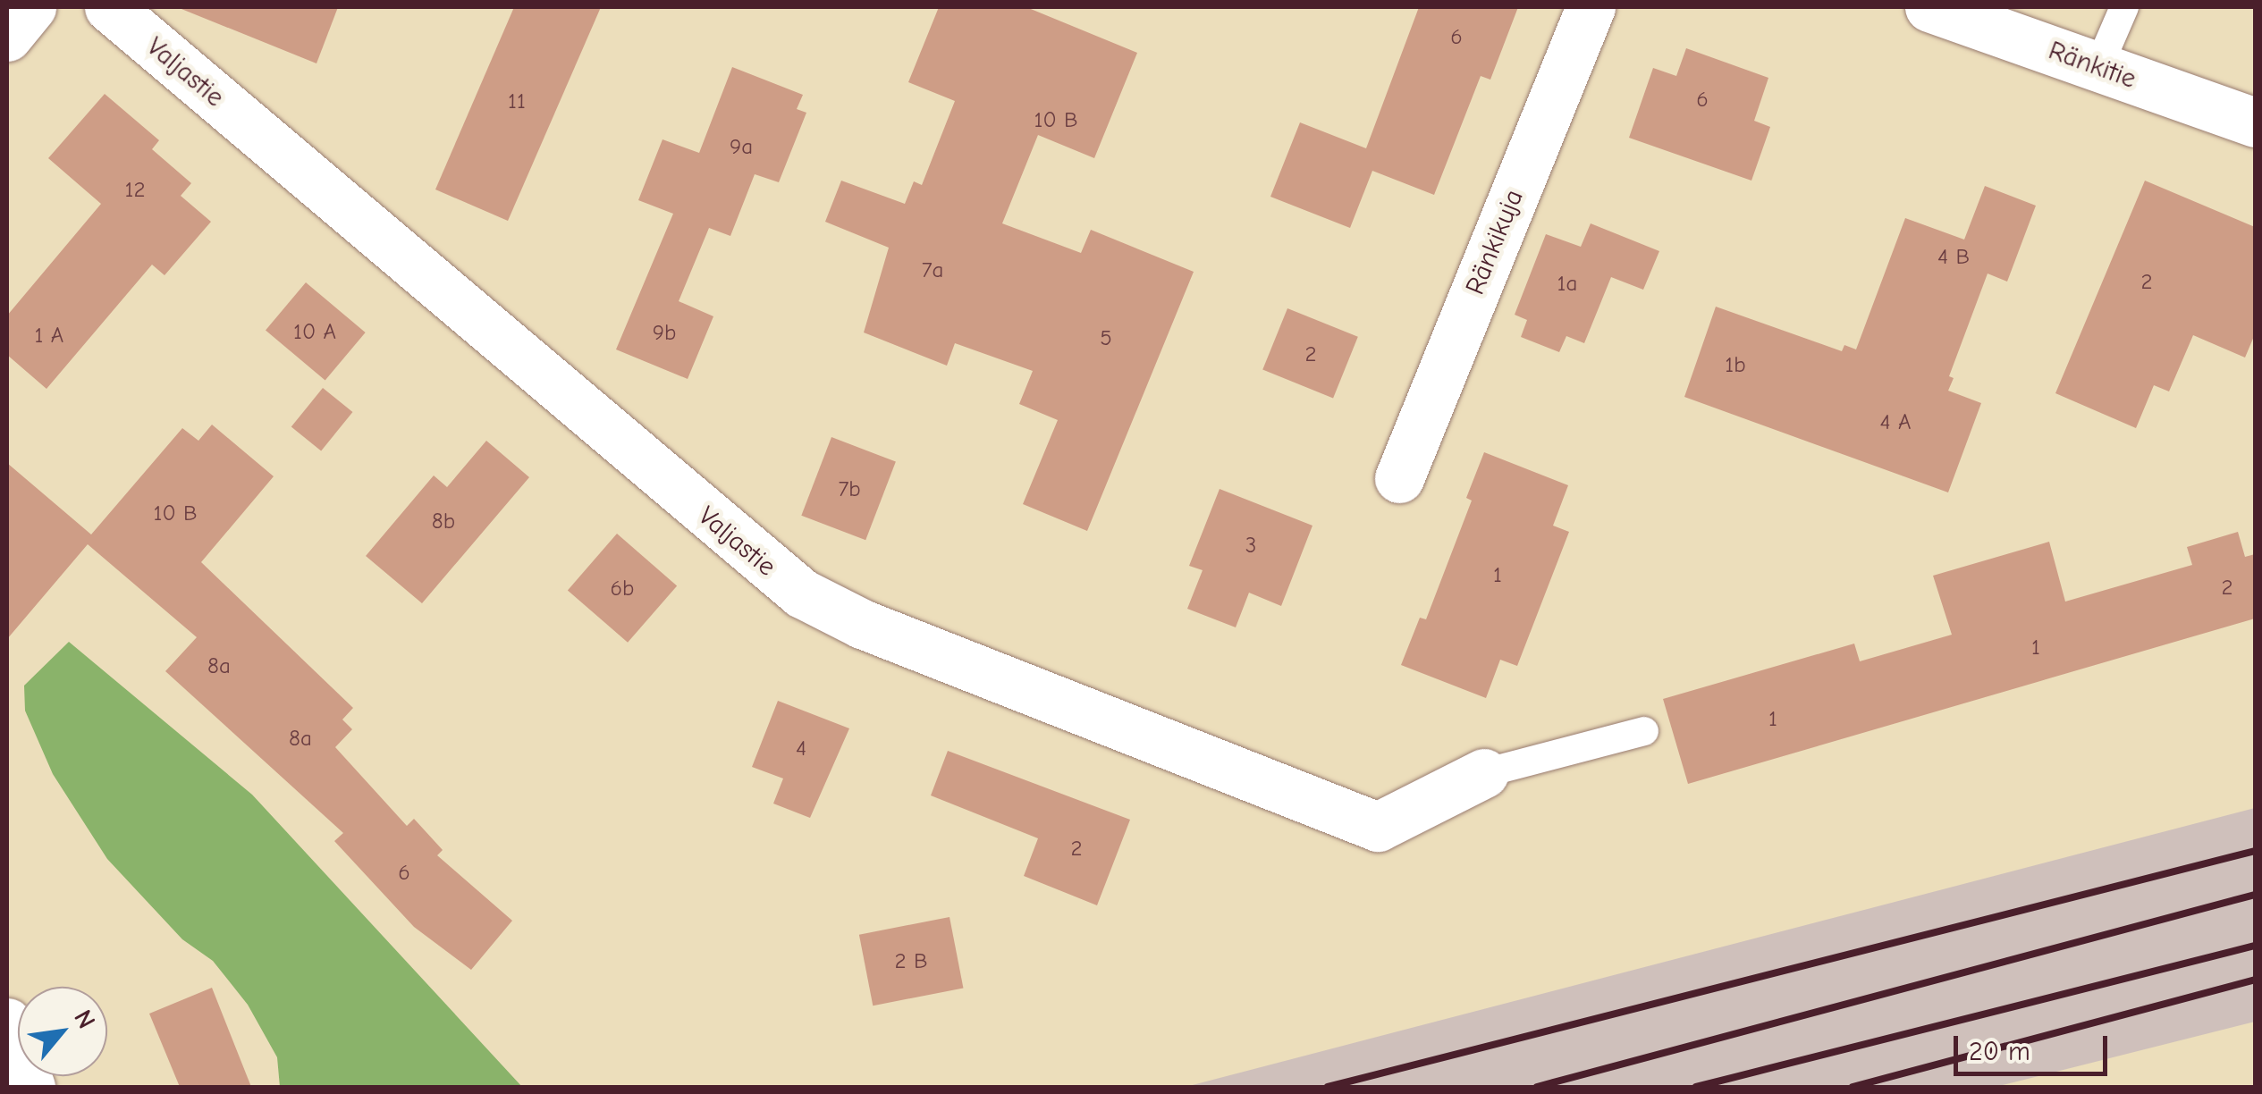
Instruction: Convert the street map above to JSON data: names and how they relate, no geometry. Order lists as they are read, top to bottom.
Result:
{
  "streets": {
    "main road": ["Ränkitie", "Valjastie", "Ränkikuja"]
  },
  "house_numbers": [
    "6",
    "6",
    "11",
    "10 B",
    "9a",
    "12",
    "4 B",
    "7a",
    "2",
    "1a",
    "10 A",
    "9b",
    "1 A",
    "5",
    "2",
    "1b",
    "4 A",
    "7b",
    "10 B",
    "8b",
    "3",
    "1",
    "2",
    "6b",
    "1",
    "8a",
    "1",
    "8a",
    "4",
    "2",
    "6",
    "2 B"
  ],
  "scale_bar": "20 m",
  "north": "top right"
}
